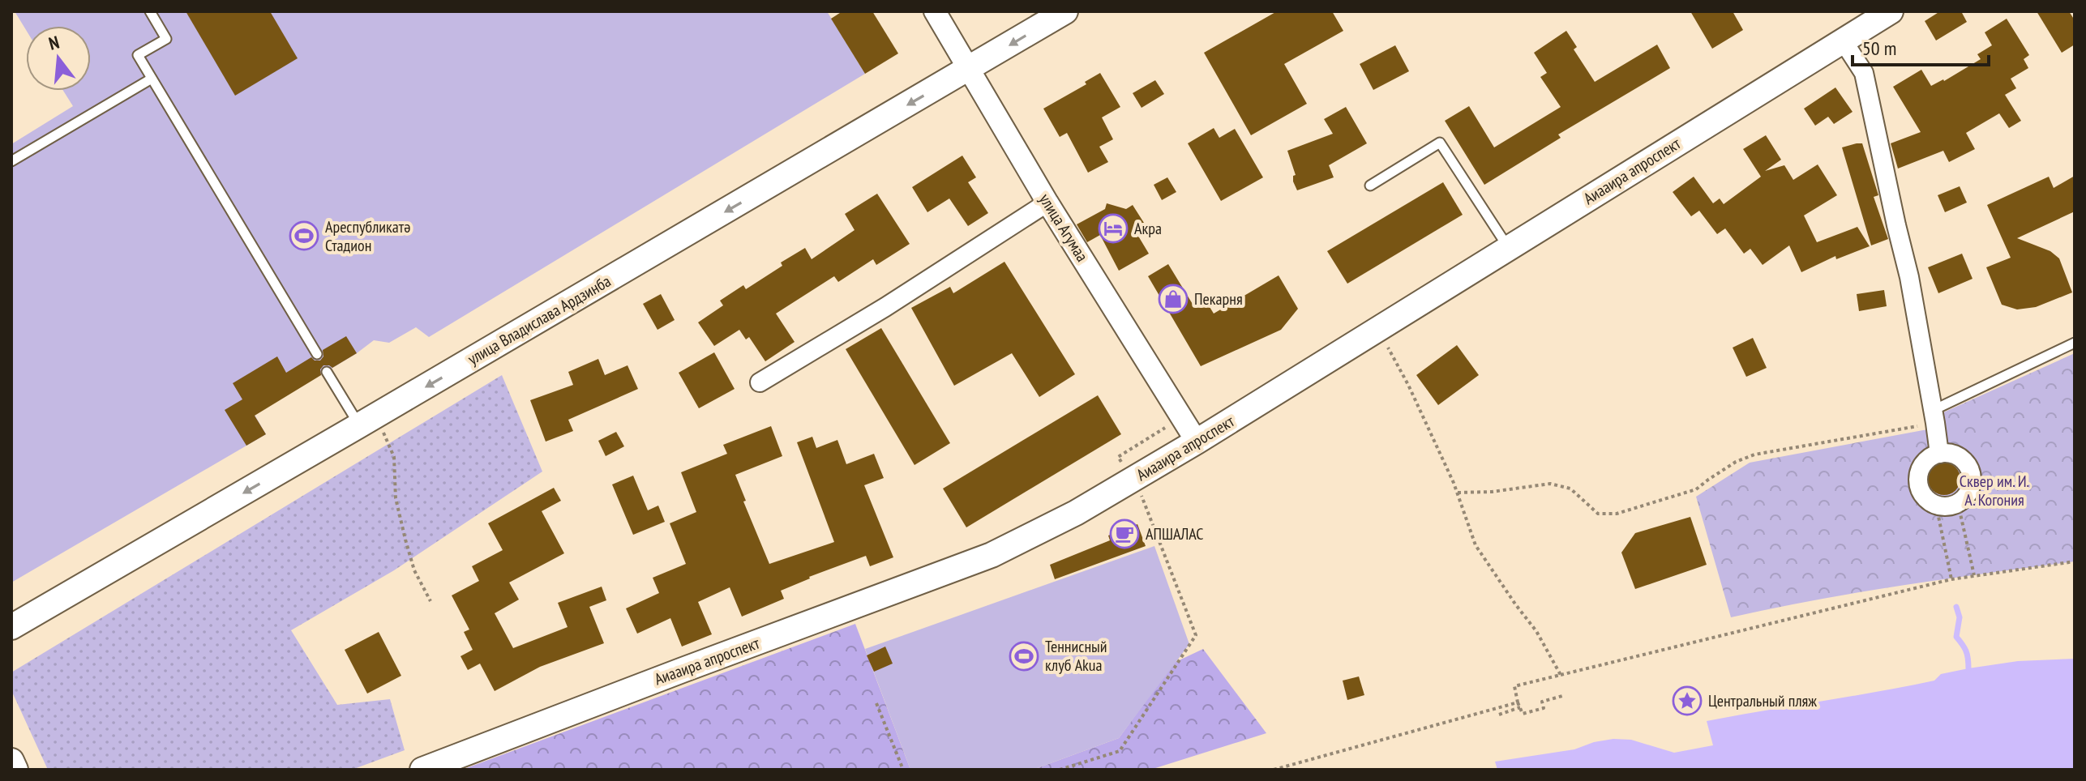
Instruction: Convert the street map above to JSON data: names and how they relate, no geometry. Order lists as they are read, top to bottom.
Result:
{
  "streets": {
    "main road": ["Аиааира апроспект", "улица Владислава Ардзинба"],
    "street": ["улица Агумаа"]
  },
  "crossings": [
    ["Аиааира апроспект", "улица Агумаа"],
    ["улица Агумаа", "улица Владислава Ардзинба"]
  ],
  "one_way": ["улица Владислава Ардзинба"],
  "parks": ["Сквер им. И. А. Когония"],
  "places": {
    "hotel": ["Акра"],
    "sports": ["Ареспубликатә Стадион", "Теннисный клуб Akua"],
    "shop": ["Пекарня"],
    "cafe": ["АПШАЛАС"],
    "place": ["Центральный пляж"]
  },
  "scale_bar": "50 m",
  "north": "top"
}
